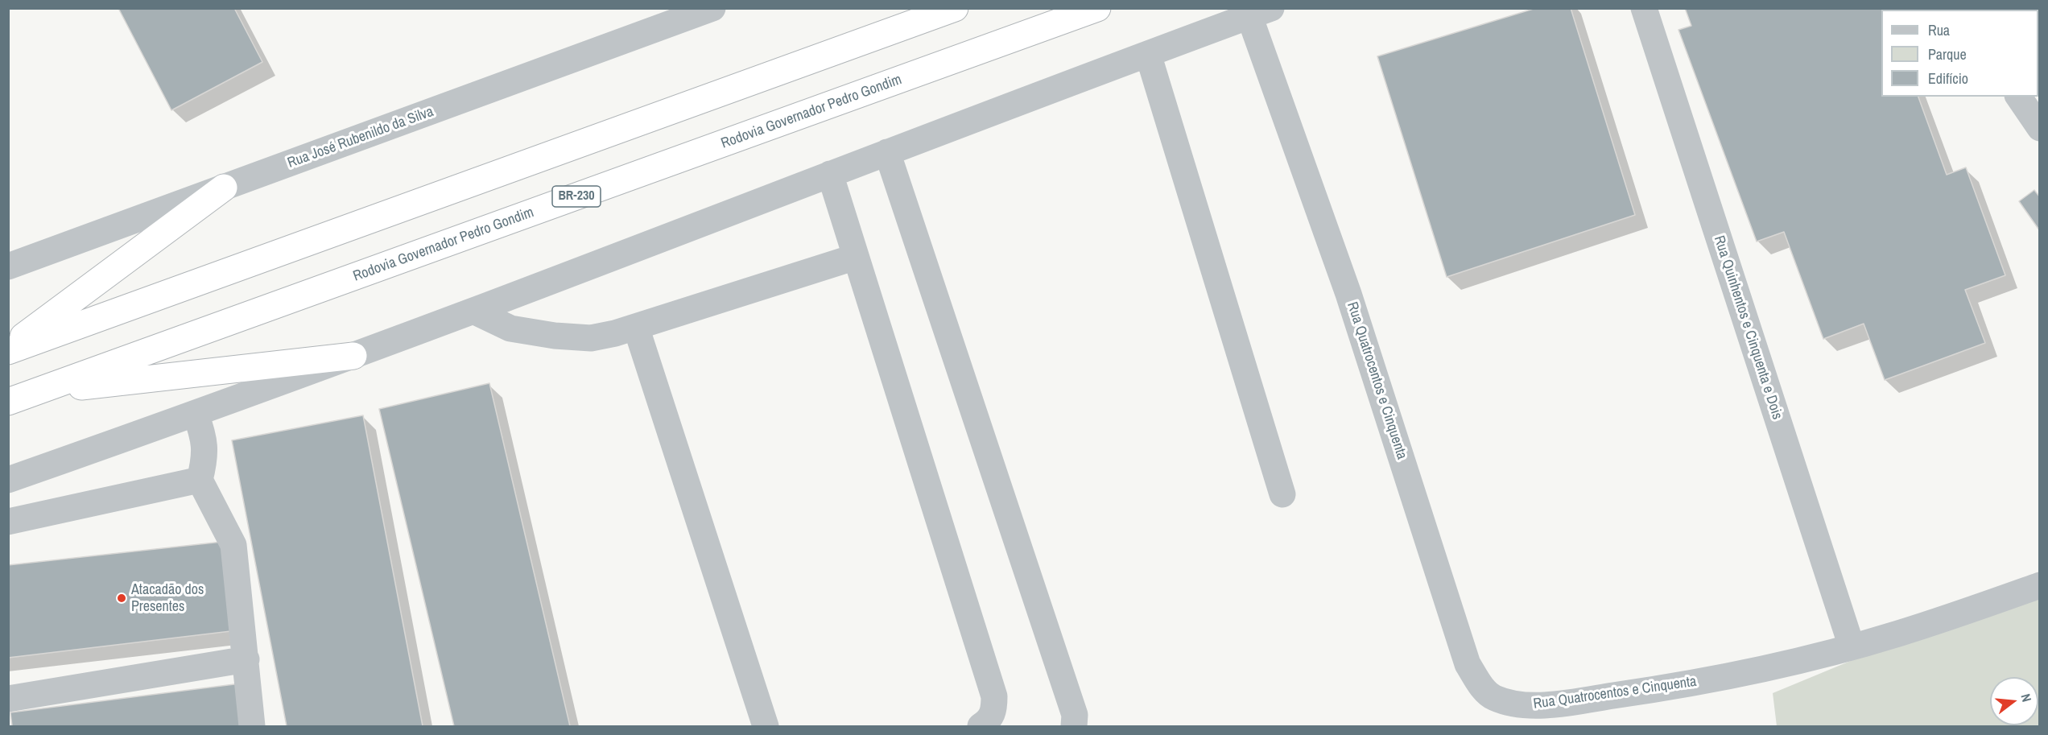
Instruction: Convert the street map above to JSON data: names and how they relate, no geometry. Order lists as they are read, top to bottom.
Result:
{
  "streets": {
    "highway": ["Rodovia Governador Pedro Gondim", "BR-230"],
    "street": ["Rua José Rubenildo da Silva", "Rua Quinhentos e Cinquenta e Dois", "Rua Quatrocentos e Cinquenta"]
  },
  "crossings": [
    ["Rua Quinhentos e Cinquenta e Dois", "Rua Quatrocentos e Cinquenta"]
  ],
  "places": ["Atacadão dos Presentes"],
  "legend": ["Rua", "Parque", "Edifício"],
  "north": "right"
}
